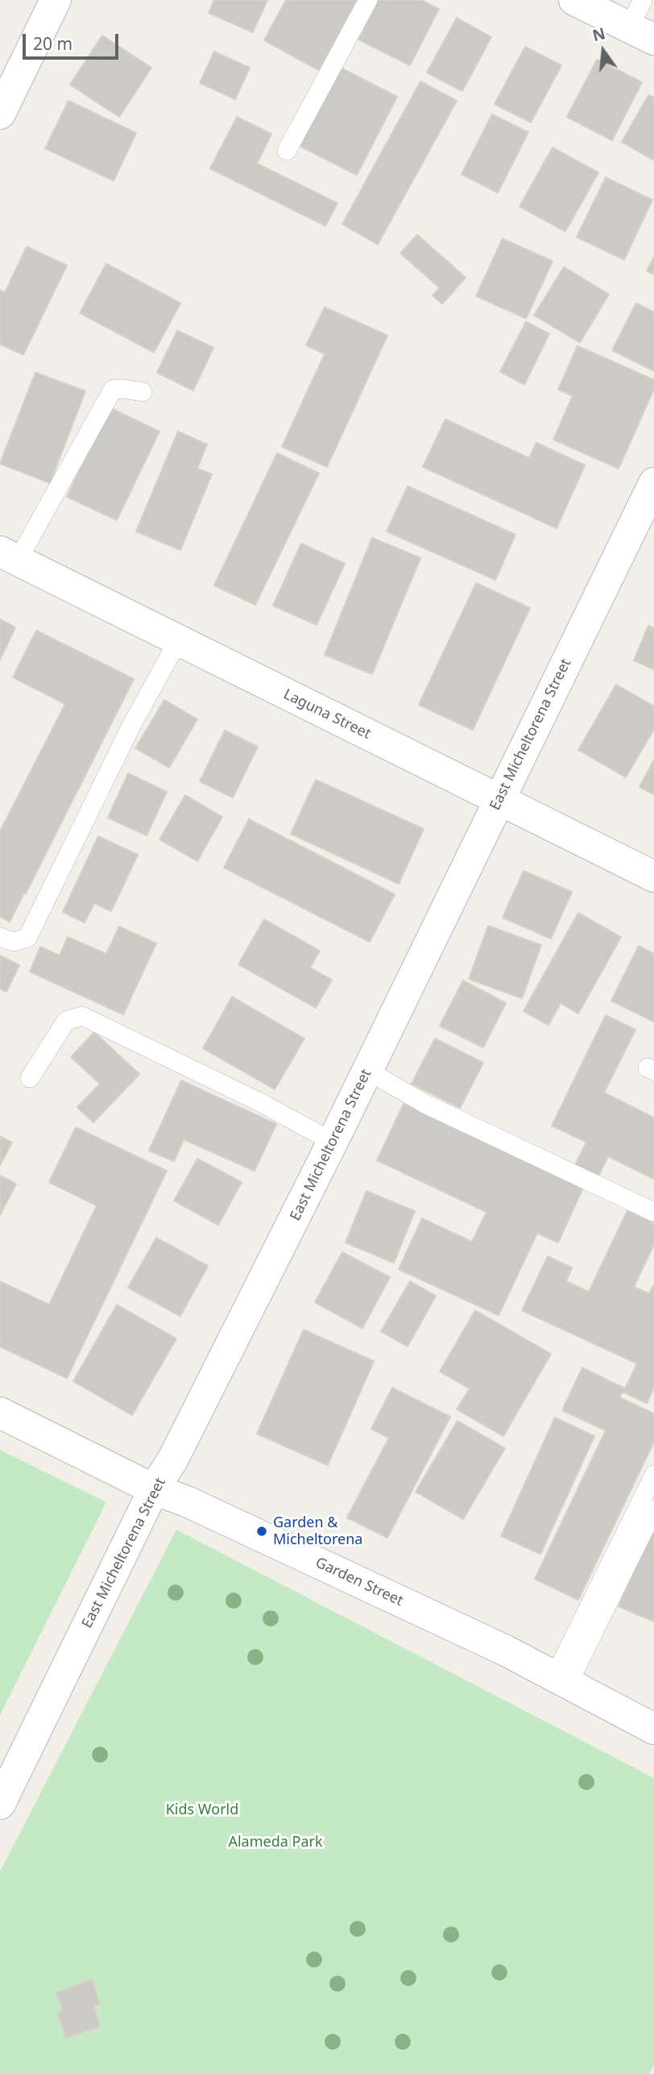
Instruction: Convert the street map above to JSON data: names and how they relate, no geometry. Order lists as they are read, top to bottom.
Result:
{
  "streets": {
    "street": ["Laguna Street", "East Micheltorena Street", "Garden Street"]
  },
  "crossings": [
    ["Laguna Street", "East Micheltorena Street"],
    ["East Micheltorena Street", "Garden Street"]
  ],
  "parks": ["Kids World", "Alameda Park"],
  "places": ["Garden & Micheltorena"],
  "scale_bar": "20 m",
  "north": "top"
}
